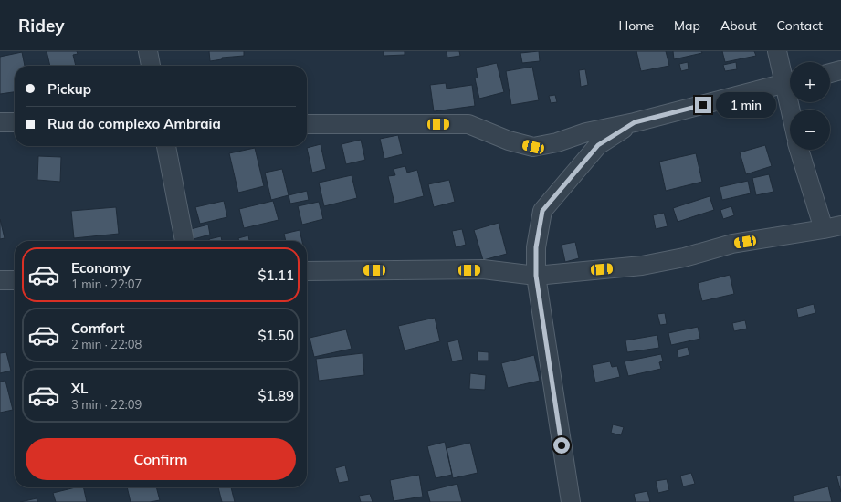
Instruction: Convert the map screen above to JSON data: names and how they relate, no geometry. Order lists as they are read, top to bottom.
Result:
{
  "page": {
    "header": "Ridey",
    "nav": [
      "Home",
      "Map",
      "About",
      "Contact"
    ],
    "map_buttons": ["+", "−"],
    "banner": ["Pickup", "Rua do complexo Ambraia"],
    "bubble": "1 min",
    "list": [
      {
        "name": "Economy",
        "note": "1 min · 22:07",
        "value": "$1.11"
      },
      {
        "name": "Comfort",
        "note": "2 min · 22:08",
        "value": "$1.50"
      },
      {
        "name": "XL",
        "note": "3 min · 22:09",
        "value": "$1.89"
      }
    ],
    "buttons": "Confirm"
  }
}
